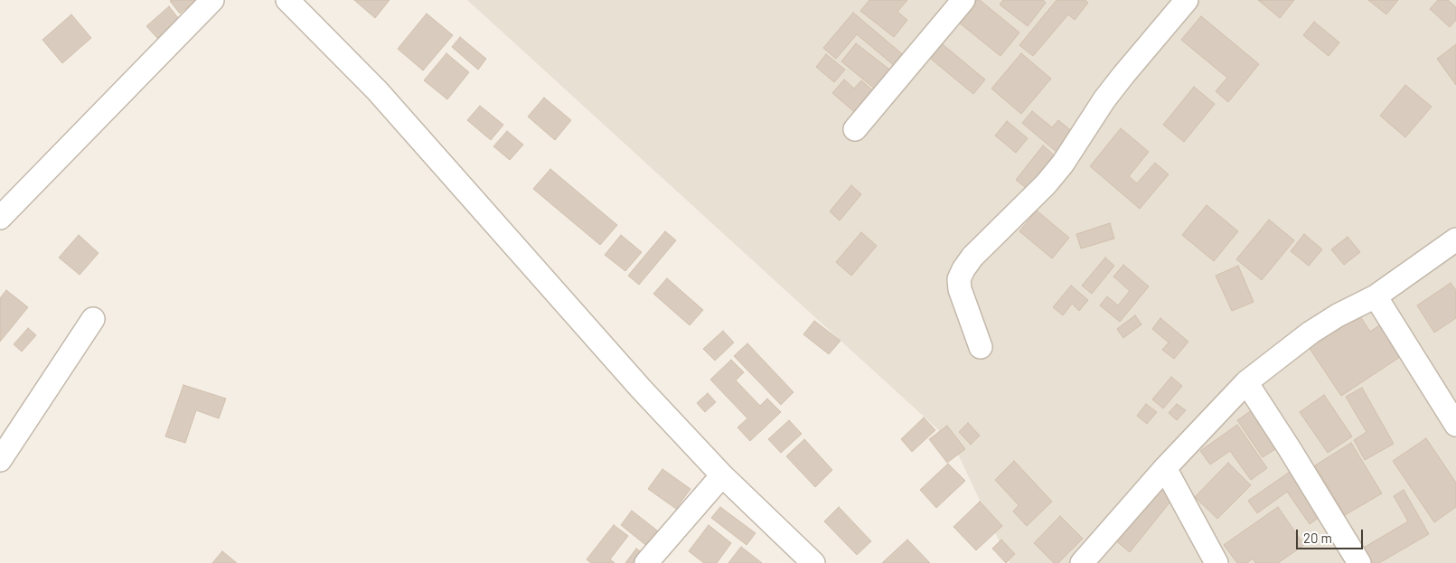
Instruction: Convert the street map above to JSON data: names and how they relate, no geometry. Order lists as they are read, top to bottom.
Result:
{
  "scale_bar": "20 m"
}
